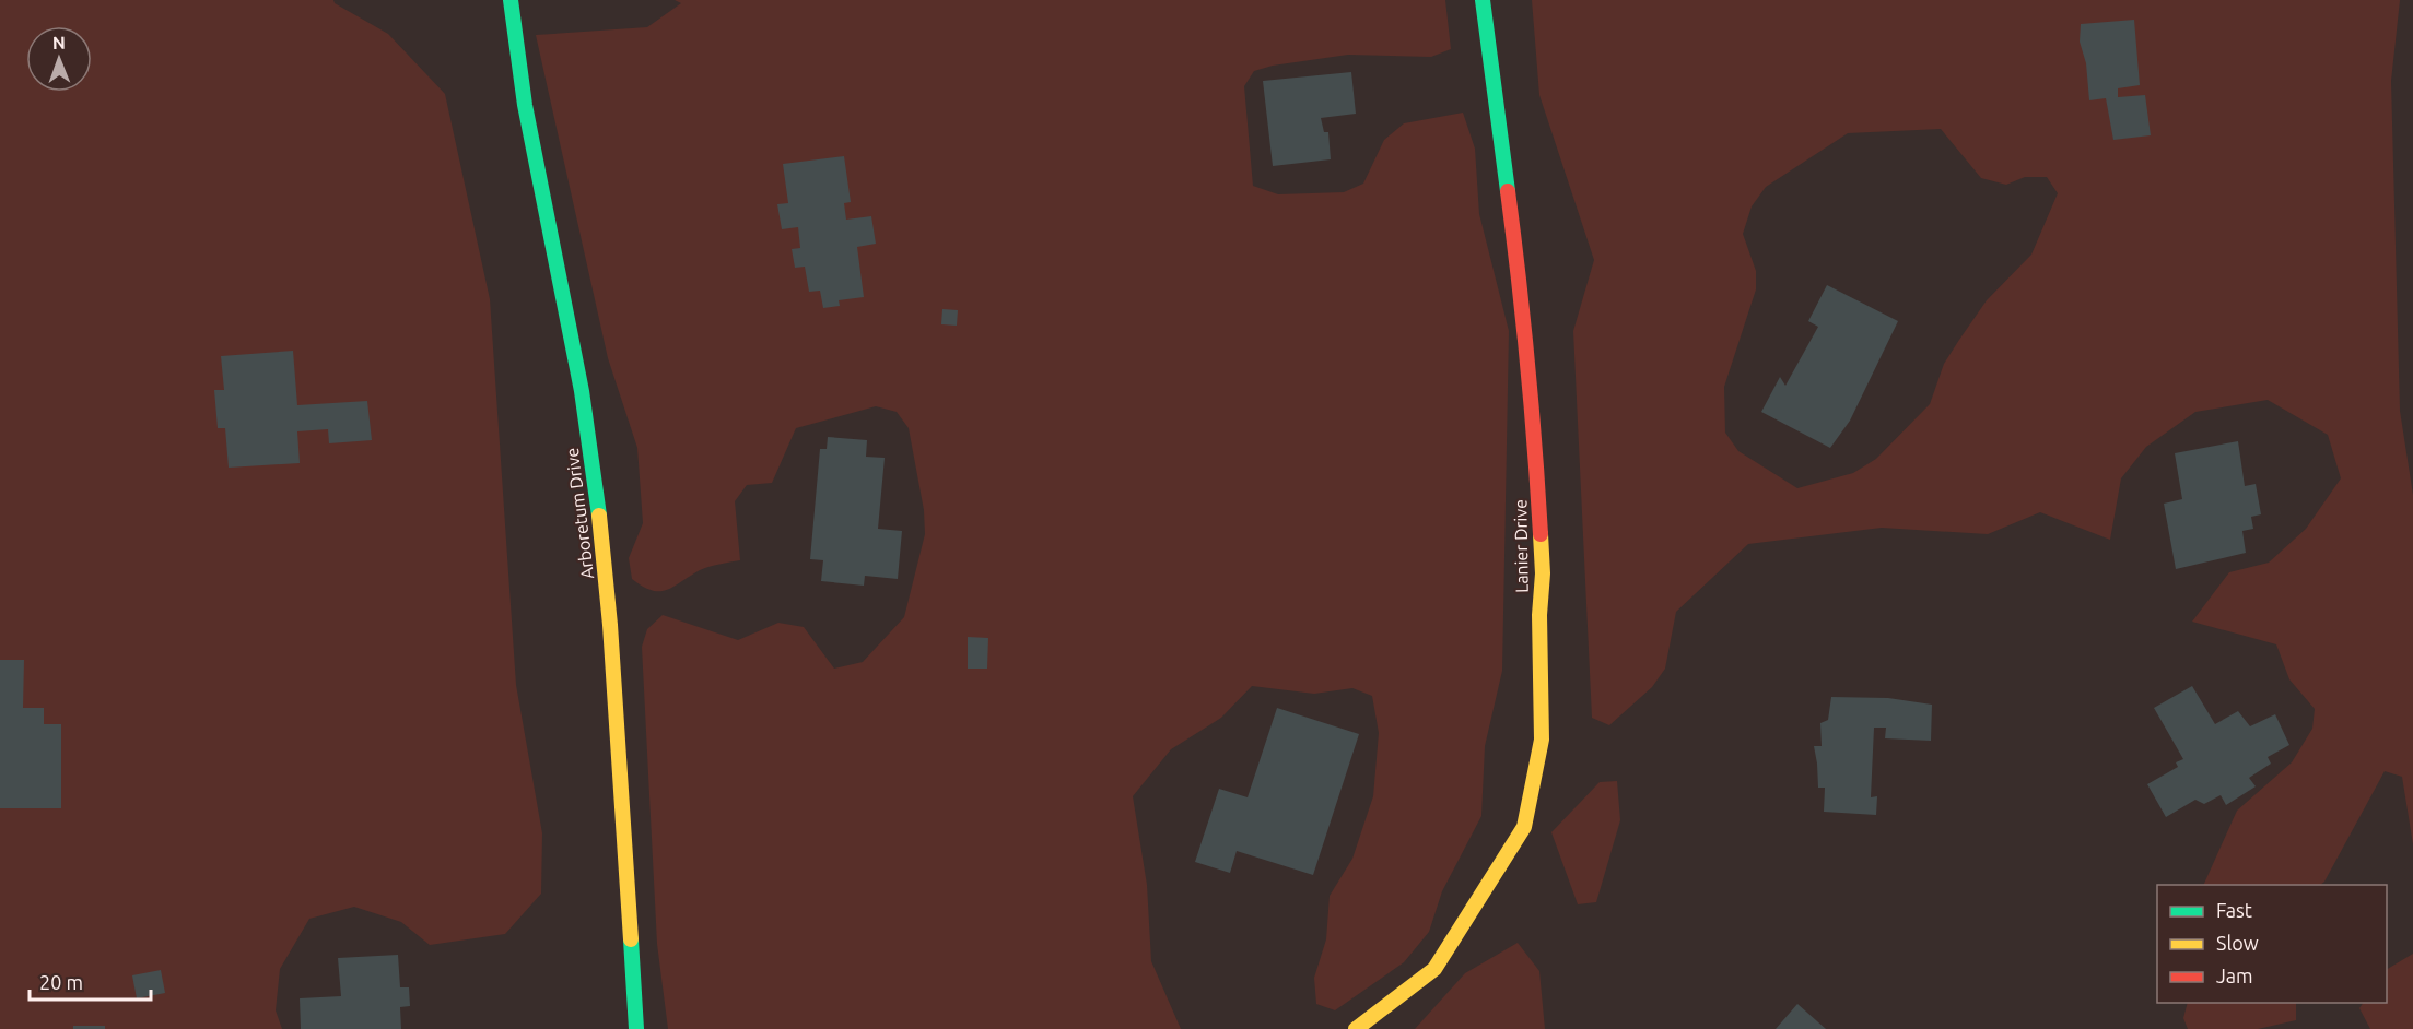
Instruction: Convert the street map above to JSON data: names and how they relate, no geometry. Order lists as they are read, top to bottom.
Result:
{
  "streets": {
    "street": ["Arboretum Drive", "Lanier Drive"]
  },
  "legend": ["Fast", "Slow", "Jam"],
  "scale_bar": "20 m",
  "north": "top"
}
